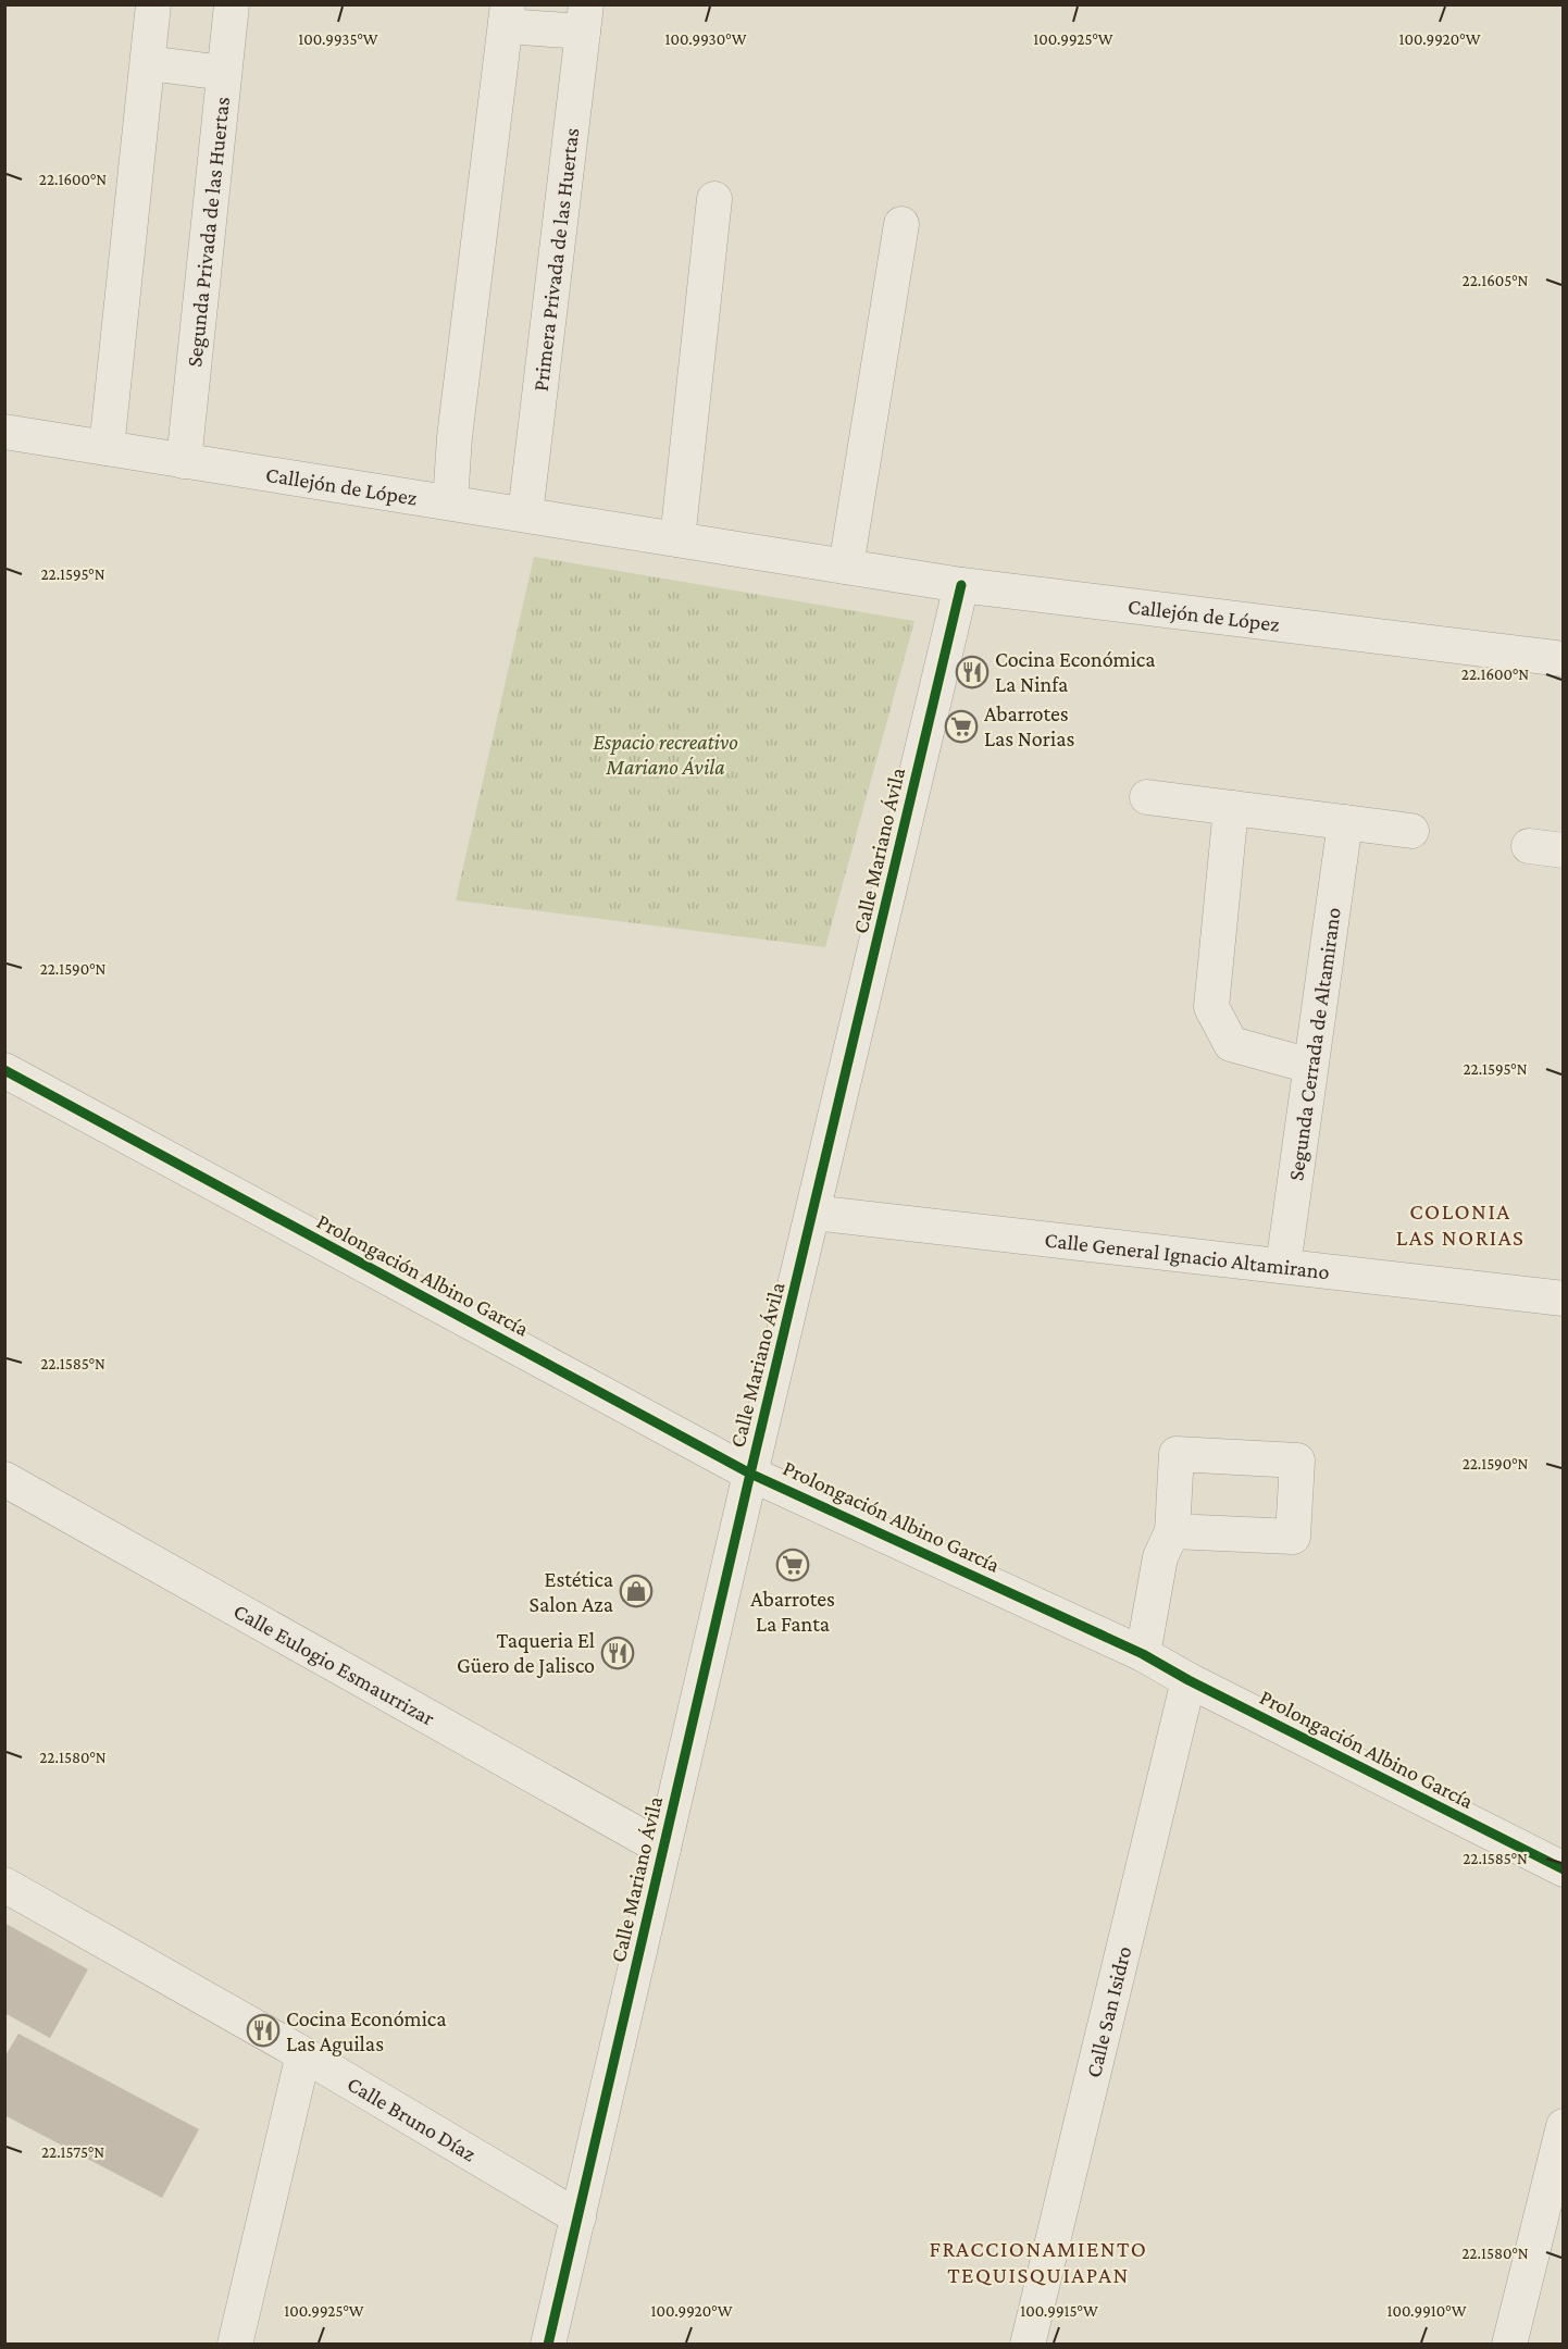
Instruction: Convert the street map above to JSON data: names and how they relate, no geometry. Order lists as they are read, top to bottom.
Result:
{
  "streets": {
    "street": [
      "Segunda Privada de las Huertas",
      "Primera Privada de las Huertas",
      "Callejón de López",
      "Calle Mariano Ávila",
      "Segunda Cerrada de Altamirano",
      "Calle General Ignacio Altamirano",
      "Prolongación Albino García",
      "Calle Eulogio Esmaurrizar",
      "Calle San Isidro",
      "Calle Bruno Díaz"
    ]
  },
  "crossings": [
    ["Segunda Privada de las Huertas", "Callejón de López"],
    ["Primera Privada de las Huertas", "Callejón de López"],
    ["Callejón de López", "Calle Mariano Ávila"],
    ["Calle Mariano Ávila", "Calle General Ignacio Altamirano"],
    ["Calle Mariano Ávila", "Prolongación Albino García"],
    ["Calle Mariano Ávila", "Calle Eulogio Esmaurrizar"],
    ["Calle Mariano Ávila", "Calle Bruno Díaz"],
    ["Segunda Cerrada de Altamirano", "Calle General Ignacio Altamirano"],
    ["Prolongación Albino García", "Calle San Isidro"]
  ],
  "districts": ["COLONIA LAS NORIAS", "FRACCIONAMIENTO TEQUISQUIAPAN"],
  "parks": ["Espacio recreativo Mariano Ávila"],
  "places": {
    "restaurant": ["Cocina Económica La Ninfa", "Taqueria El Güero de Jalisco", "Cocina Económica Las Aguilas"],
    "supermarket": ["Abarrotes Las Norias", "Abarrotes La Fanta"],
    "shop": ["Estética Salon Aza"]
  },
  "coordinates": [
    "100.9935°W",
    "100.9930°W",
    "100.9925°W",
    "100.9920°W",
    "22.1600°N",
    "22.1605°N",
    "22.1595°N",
    "22.1590°N",
    "22.1585°N",
    "22.1580°N",
    "22.1575°N",
    "100.9915°W",
    "100.9910°W"
  ]
}
